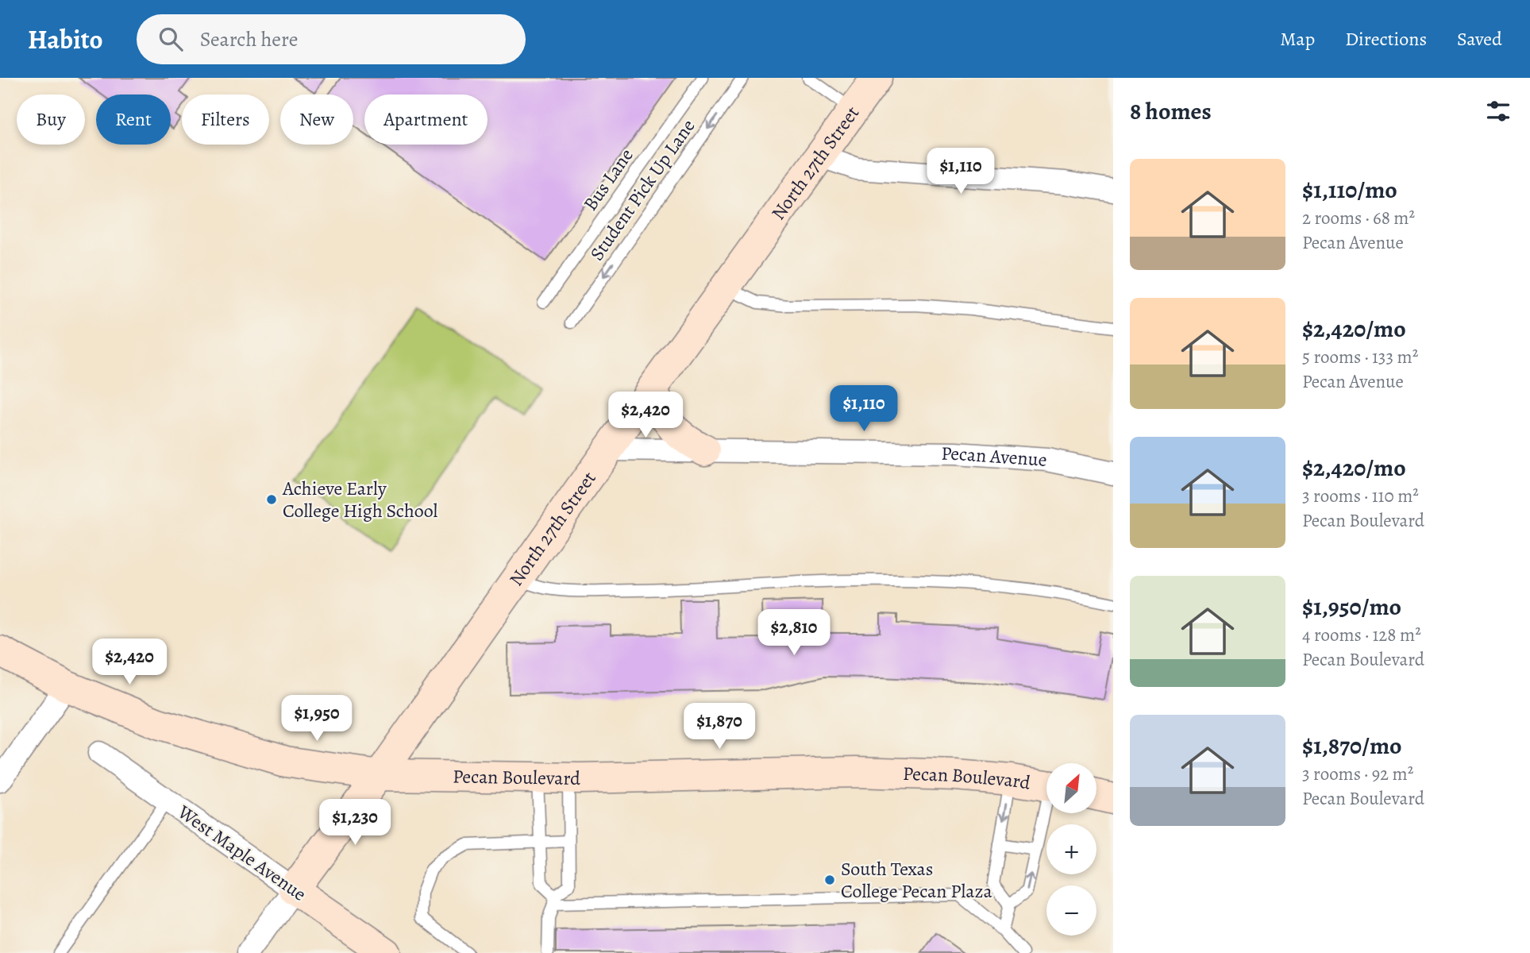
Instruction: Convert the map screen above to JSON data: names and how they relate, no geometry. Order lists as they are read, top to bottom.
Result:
{
  "streets": {
    "street": [
      "North 27th Street",
      "Pecan Avenue",
      "Pecan Boulevard",
      "West Maple Avenue"
    ],
    "lane": ["Bus Lane", "Student Pick Up Lane"]
  },
  "crossings": [
    ["North 27th Street", "Pecan Avenue"],
    ["North 27th Street", "Pecan Boulevard"],
    ["North 27th Street", "West Maple Avenue"]
  ],
  "one_way": ["Student Pick Up Lane"],
  "places": ["Achieve Early College High School", "South Texas College Pecan Plaza"],
  "north": "top right",
  "page": {
    "header": "Habito",
    "search": "Search here",
    "nav": ["Map", "Directions", "Saved"],
    "heading": "8 homes",
    "chip": [
      "Buy",
      "Rent",
      "Filters",
      "New",
      "Apartment"
    ],
    "list": [
      {
        "name": "$1,110/mo",
        "note": "2 rooms · 68 m² · Pecan Avenue"
      },
      {
        "name": "$2,420/mo",
        "note": "5 rooms · 133 m² · Pecan Avenue"
      },
      {
        "name": "$2,420/mo",
        "note": "3 rooms · 110 m² · Pecan Boulevard"
      },
      {
        "name": "$1,950/mo",
        "note": "4 rooms · 128 m² · Pecan Boulevard"
      },
      {
        "name": "$1,870/mo",
        "note": "3 rooms · 92 m² · Pecan Boulevard"
      }
    ],
    "price": [
      "$1,110",
      "$1,110",
      "$2,420",
      "$2,810",
      "$2,420",
      "$1,950",
      "$1,870",
      "$1,230"
    ],
    "map_buttons": ["+", "−"]
  }
}
